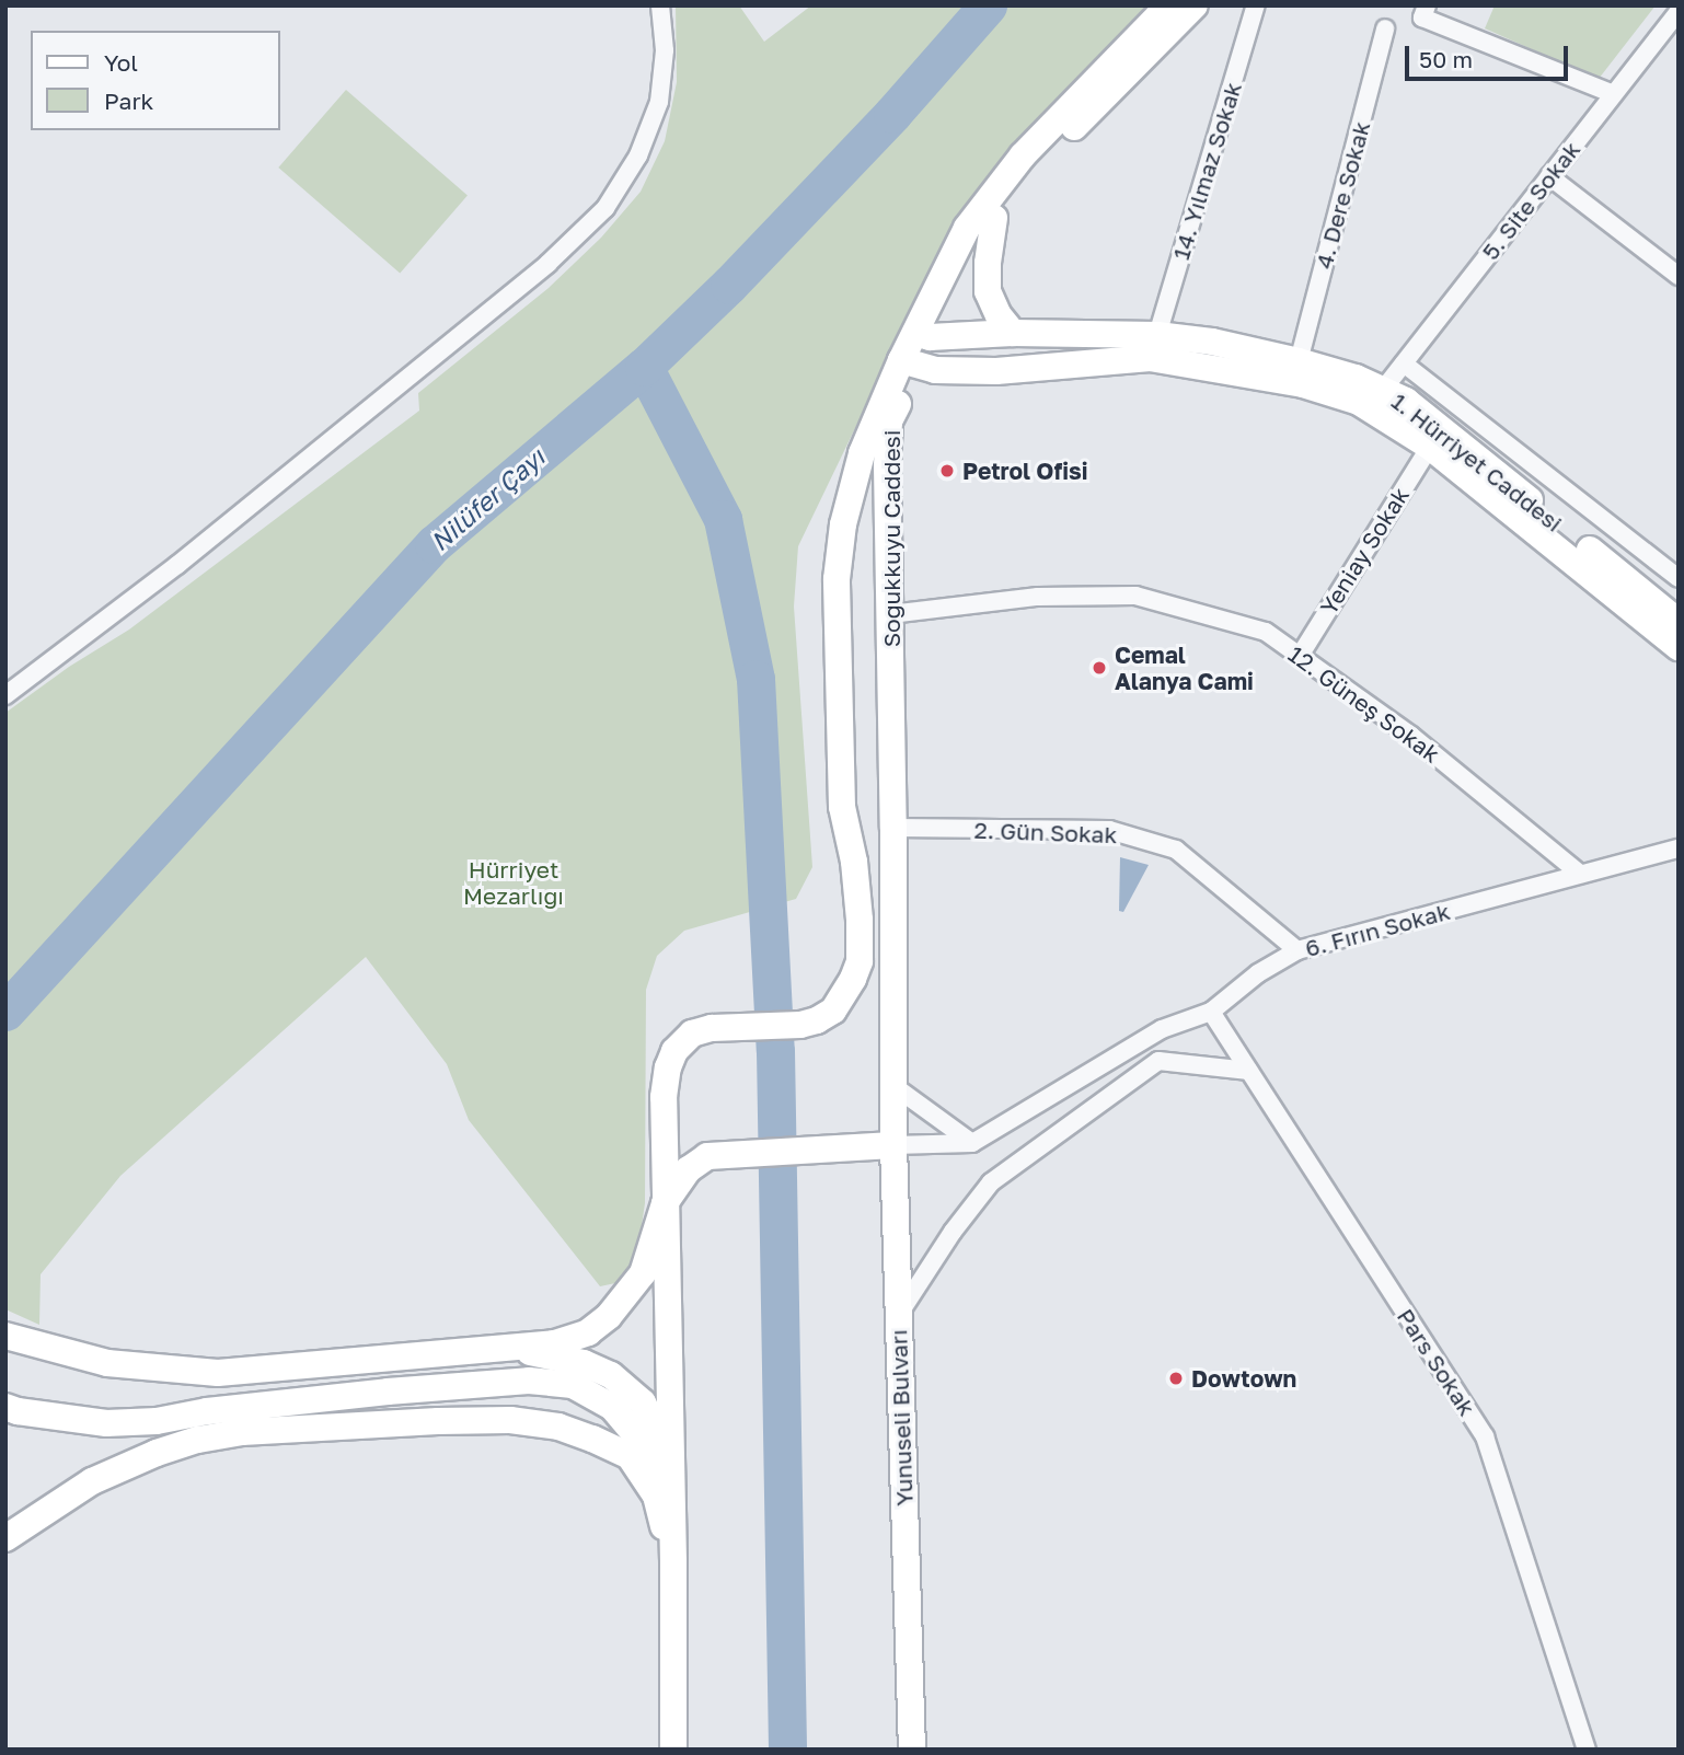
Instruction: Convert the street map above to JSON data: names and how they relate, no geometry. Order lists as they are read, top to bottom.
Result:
{
  "streets": {
    "main road": ["1. Hürriyet Caddesi", "Soğukkuyu Caddesi", "Yunuseli Bulvarı"],
    "street": [
      "14. Yılmaz Sokak",
      "4. Dere Sokak",
      "5. Site Sokak",
      "Yeniay Sokak",
      "12. Güneş Sokak",
      "2. Gün Sokak",
      "6. Fırın Sokak",
      "Pars Sokak"
    ]
  },
  "crossings": [
    ["14. Yılmaz Sokak", "1. Hürriyet Caddesi"],
    ["4. Dere Sokak", "1. Hürriyet Caddesi"],
    ["5. Site Sokak", "1. Hürriyet Caddesi"],
    ["1. Hürriyet Caddesi", "Soğukkuyu Caddesi"],
    ["1. Hürriyet Caddesi", "Yeniay Sokak"],
    ["Soğukkuyu Caddesi", "12. Güneş Sokak"],
    ["Soğukkuyu Caddesi", "2. Gün Sokak"],
    ["Soğukkuyu Caddesi", "Yunuseli Bulvarı"],
    ["Yeniay Sokak", "12. Güneş Sokak"],
    ["12. Güneş Sokak", "6. Fırın Sokak"],
    ["2. Gün Sokak", "6. Fırın Sokak"],
    ["6. Fırın Sokak", "Pars Sokak"],
    ["6. Fırın Sokak", "Yunuseli Bulvarı"]
  ],
  "water": ["Nilüfer Çayı"],
  "parks": ["Hürriyet Mezarlığı"],
  "places": ["Petrol Ofisi", "Cemal Alanya Cami", "Dowtown"],
  "legend": ["Yol", "Park"],
  "scale_bar": "50 m"
}
